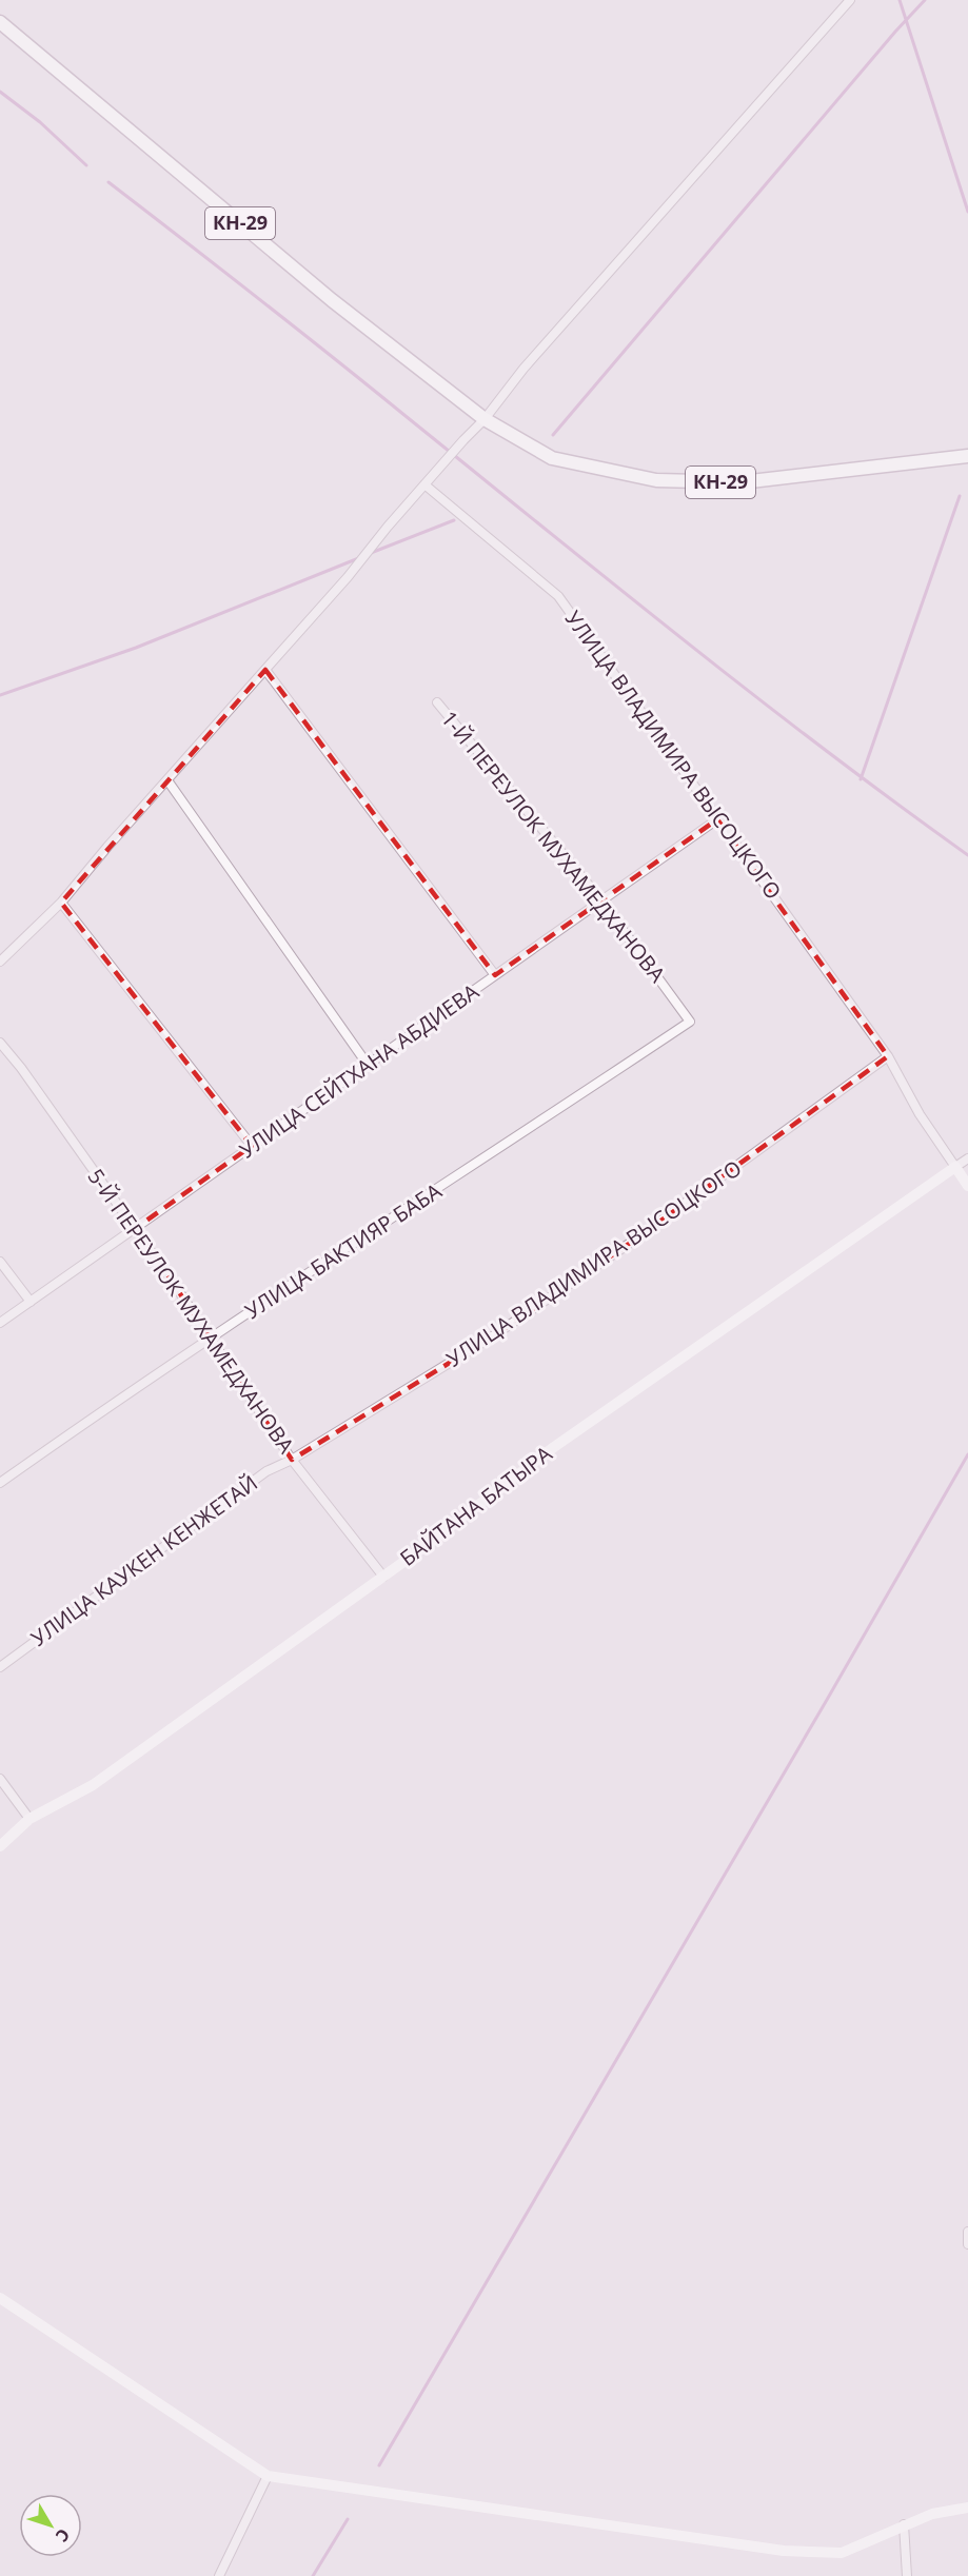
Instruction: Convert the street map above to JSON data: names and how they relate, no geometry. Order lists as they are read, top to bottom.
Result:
{
  "streets": {
    "main road": ["КН-29"],
    "street": [
      "УЛИЦА ВЛАДИМИРА ВЫСОЦКОГО",
      "1-Й ПЕРЕУЛОК МУХАМЕДХАНОВА",
      "УЛИЦА СЕЙТХАНА АБДИЕВА",
      "УЛИЦА БАКТИЯР БАБА",
      "5-Й ПЕРЕУЛОК МУХАМЕДХАНОВА",
      "БАЙТАНА БАТЫРА",
      "УЛИЦА КАУКЕН КЕНЖЕТАЙ"
    ]
  },
  "crossings": [
    ["УЛИЦА ВЛАДИМИРА ВЫСОЦКОГО", "УЛИЦА СЕЙТХАНА АБДИЕВА"],
    ["УЛИЦА ВЛАДИМИРА ВЫСОЦКОГО", "5-Й ПЕРЕУЛОК МУХАМЕДХАНОВА"],
    ["УЛИЦА ВЛАДИМИРА ВЫСОЦКОГО", "БАЙТАНА БАТЫРА"],
    ["УЛИЦА ВЛАДИМИРА ВЫСОЦКОГО", "УЛИЦА КАУКЕН КЕНЖЕТАЙ"],
    ["1-Й ПЕРЕУЛОК МУХАМЕДХАНОВА", "УЛИЦА СЕЙТХАНА АБДИЕВА"],
    ["1-Й ПЕРЕУЛОК МУХАМЕДХАНОВА", "УЛИЦА БАКТИЯР БАБА"],
    ["УЛИЦА СЕЙТХАНА АБДИЕВА", "5-Й ПЕРЕУЛОК МУХАМЕДХАНОВА"],
    ["УЛИЦА БАКТИЯР БАБА", "5-Й ПЕРЕУЛОК МУХАМЕДХАНОВА"],
    ["5-Й ПЕРЕУЛОК МУХАМЕДХАНОВА", "БАЙТАНА БАТЫРА"],
    ["5-Й ПЕРЕУЛОК МУХАМЕДХАНОВА", "УЛИЦА КАУКЕН КЕНЖЕТАЙ"]
  ],
  "north": "bottom right"
}
